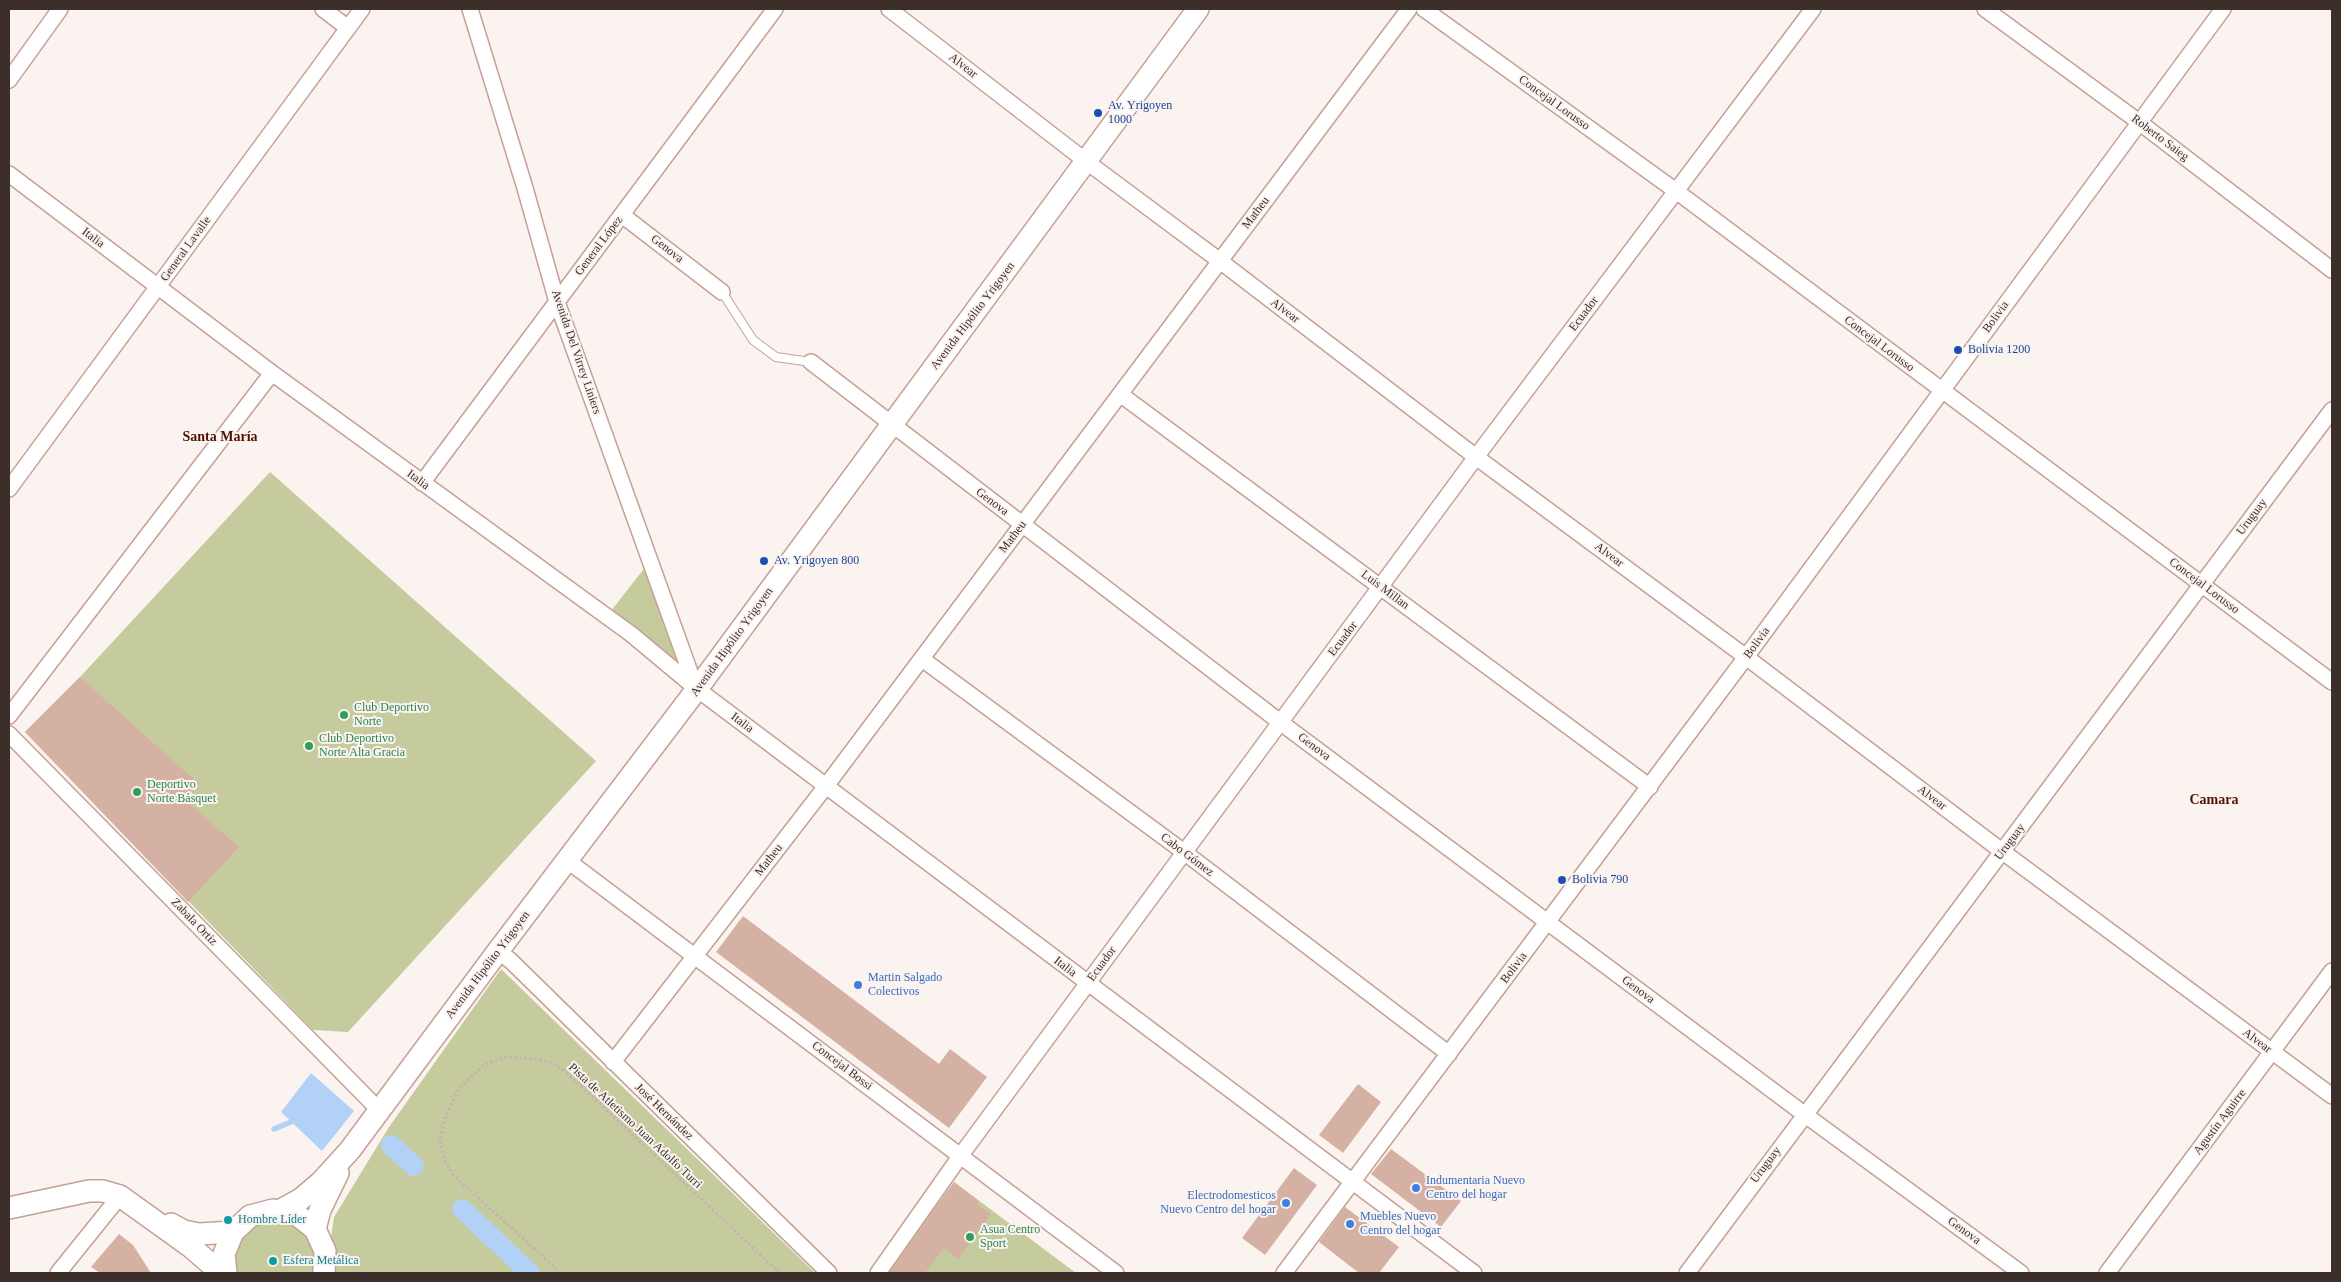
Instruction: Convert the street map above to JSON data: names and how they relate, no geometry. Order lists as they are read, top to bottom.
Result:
{
  "streets": {
    "main road": ["Avenida Hipólito Yrigoyen"],
    "street": [
      "Alvear",
      "Concejal Lorusso",
      "Roberto Saieg",
      "Matheu",
      "Italia",
      "General López",
      "General Lavalle",
      "Genova",
      "Ecuador",
      "Bolivia",
      "Avenida Del Virrey Liniers",
      "Uruguay",
      "Luis Millan",
      "Cabo Gómez",
      "Zabala Ortiz",
      "Concejal Bossi",
      "José Hernández",
      "Agustín Aguirre"
    ],
    "path": ["Pista de Atletismo Juan Adolfo Turri"]
  },
  "crossings": [
    ["Alvear", "Matheu"],
    ["Alvear", "Ecuador"],
    ["Alvear", "Avenida Hipólito Yrigoyen"],
    ["Alvear", "Bolivia"],
    ["Alvear", "Uruguay"],
    ["Alvear", "Agustín Aguirre"],
    ["Concejal Lorusso", "Ecuador"],
    ["Concejal Lorusso", "Bolivia"],
    ["Concejal Lorusso", "Uruguay"],
    ["Roberto Saieg", "Bolivia"],
    ["Matheu", "Italia"],
    ["Matheu", "Genova"],
    ["Matheu", "Luis Millan"],
    ["Matheu", "Cabo Gómez"],
    ["Matheu", "Concejal Bossi"],
    ["Matheu", "José Hernández"],
    ["Italia", "General López"],
    ["Italia", "General Lavalle"],
    ["Italia", "Ecuador"],
    ["Italia", "Avenida Hipólito Yrigoyen"],
    ["Italia", "Bolivia"],
    ["Italia", "Avenida Del Virrey Liniers"],
    ["General López", "Genova"],
    ["General López", "Avenida Del Virrey Liniers"],
    ["Genova", "Ecuador"],
    ["Genova", "Avenida Hipólito Yrigoyen"],
    ["Genova", "Bolivia"],
    ["Genova", "Uruguay"],
    ["Ecuador", "Luis Millan"],
    ["Ecuador", "Cabo Gómez"],
    ["Ecuador", "Concejal Bossi"],
    ["Avenida Hipólito Yrigoyen", "Avenida Del Virrey Liniers"],
    ["Avenida Hipólito Yrigoyen", "Zabala Ortiz"],
    ["Avenida Hipólito Yrigoyen", "Concejal Bossi"],
    ["Avenida Hipólito Yrigoyen", "José Hernández"],
    ["Bolivia", "Luis Millan"],
    ["Bolivia", "Cabo Gómez"]
  ],
  "districts": ["Santa María", "Camara"],
  "places": [
    "Av. Yrigoyen 1000",
    "Bolivia 1200",
    "Av. Yrigoyen 800",
    "Club Deportivo Norte",
    "Club Deportivo Norte Alta Gracia",
    "Deportivo Norte Básquet",
    "Bolivia 790",
    "Martin Salgado Colectivos",
    "Indumentaria Nuevo Centro del hogar",
    "Electrodomesticos Nuevo Centro del hogar",
    "Hombre Líder",
    "Muebles Nuevo Centro del hogar",
    "Asua Centro Sport",
    "Esfera Metálica"
  ]
}
